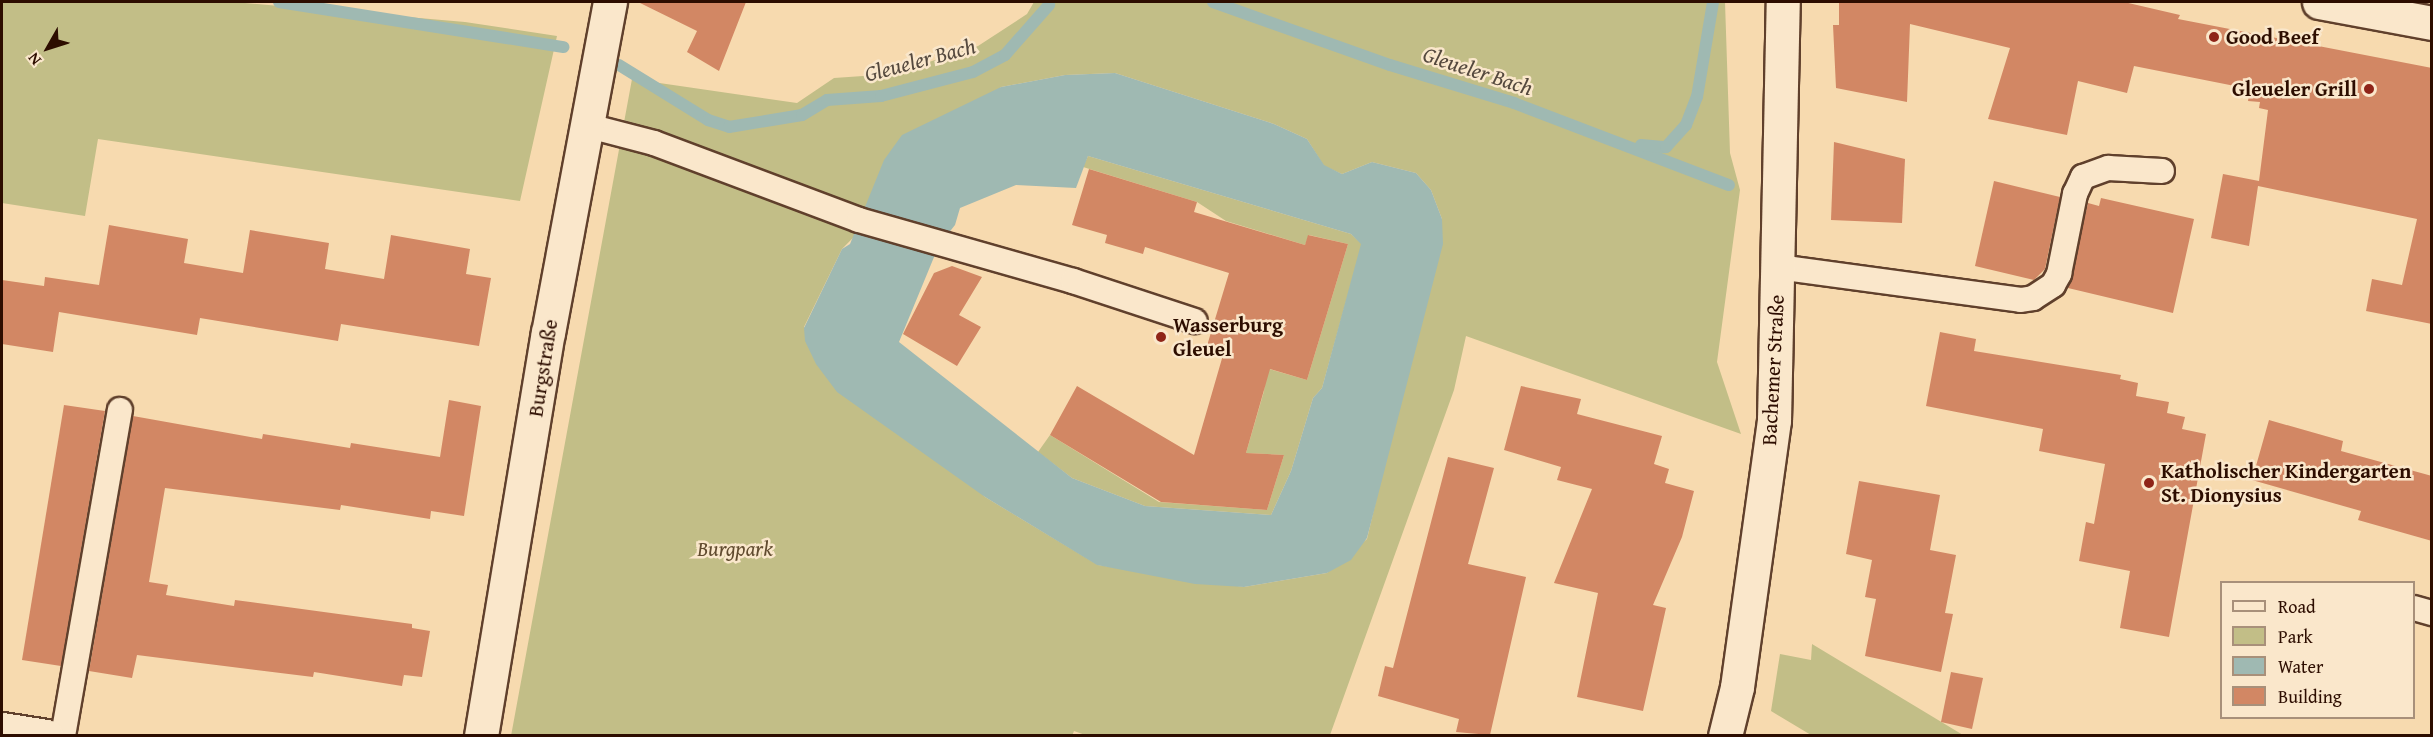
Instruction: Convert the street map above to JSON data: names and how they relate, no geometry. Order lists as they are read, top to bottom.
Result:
{
  "streets": {
    "street": ["Burgstraße", "Bachemer Straße"]
  },
  "water": ["Gleueler Bach"],
  "parks": ["Burgpark"],
  "places": [
    "Good Beef",
    "Gleueler Grill",
    "Wasserburg Gleuel",
    "Katholischer Kindergarten St. Dionysius"
  ],
  "legend": [
    "Road",
    "Park",
    "Water",
    "Building"
  ],
  "north": "bottom left"
}
